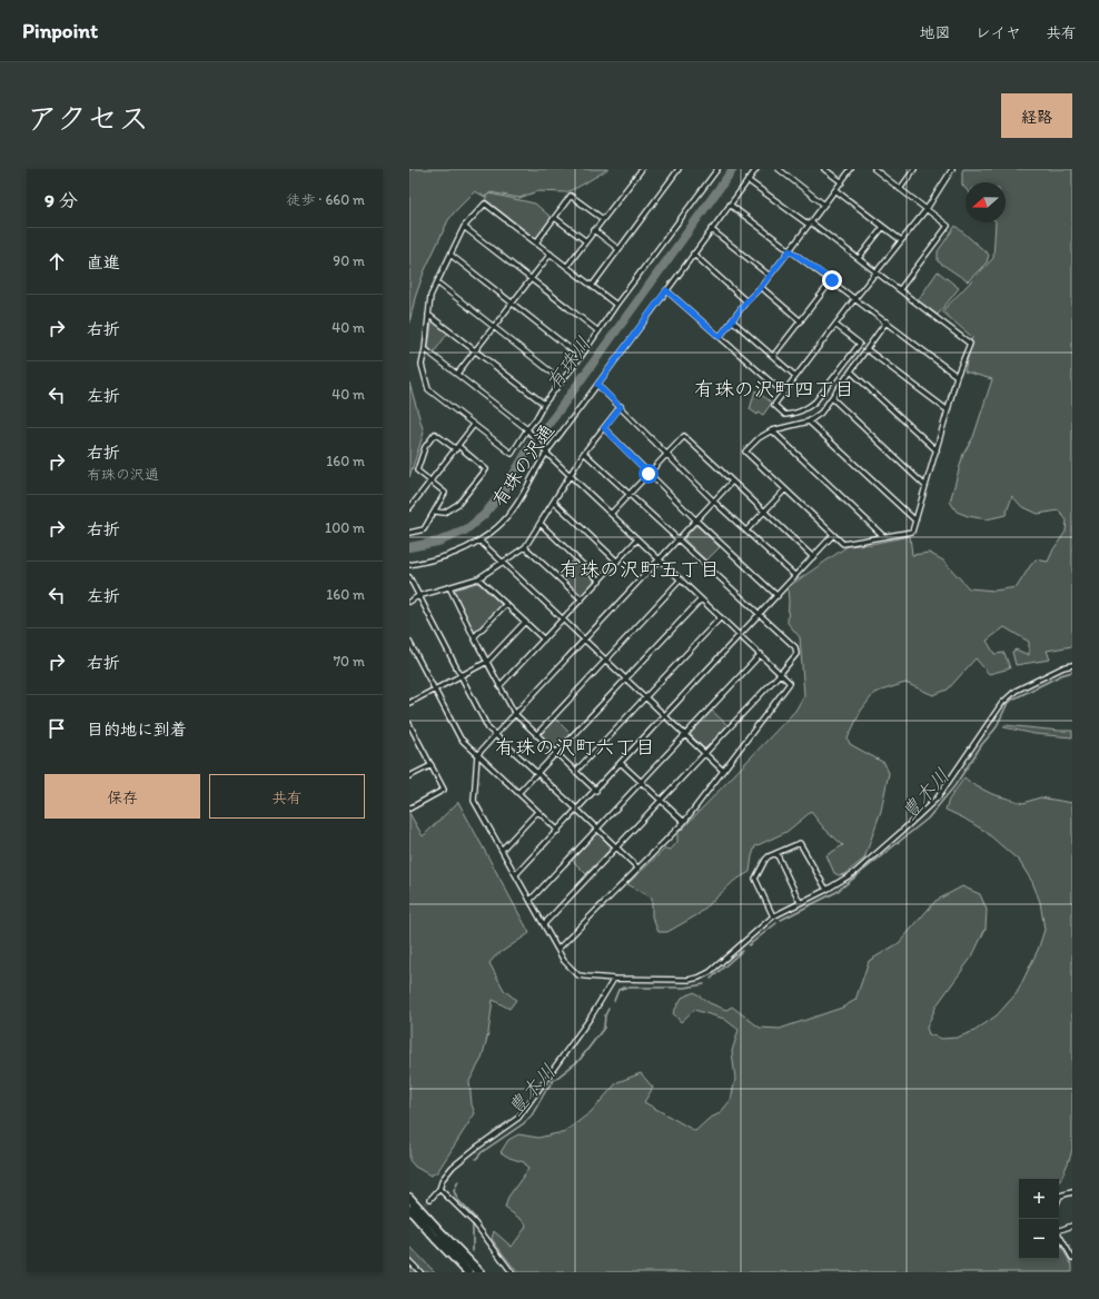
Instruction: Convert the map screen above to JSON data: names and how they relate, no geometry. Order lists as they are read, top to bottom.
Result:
{
  "streets": {
    "street": ["有珠の沢通"]
  },
  "districts": ["有珠の沢町四丁目", "有珠の沢町五丁目", "有珠の沢町六丁目"],
  "water": ["有珠川", "豊木川"],
  "north": "left",
  "page": {
    "header": "Pinpoint",
    "nav": ["地図", "レイヤ", "共有"],
    "title": "アクセス",
    "buttons": [
      "経路",
      ["保存", "共有"]
    ],
    "heading": ["9 分", "徒歩 · 660 m"],
    "list": [
      ["直進", "90 m"],
      ["右折", "40 m"],
      ["左折", "40 m"],
      ["右折", "有珠の沢通", "160 m"],
      ["右折", "100 m"],
      ["左折", "160 m"],
      ["右折", "70 m"],
      "目的地に到着"
    ],
    "map_buttons": ["+", "−"]
  }
}
